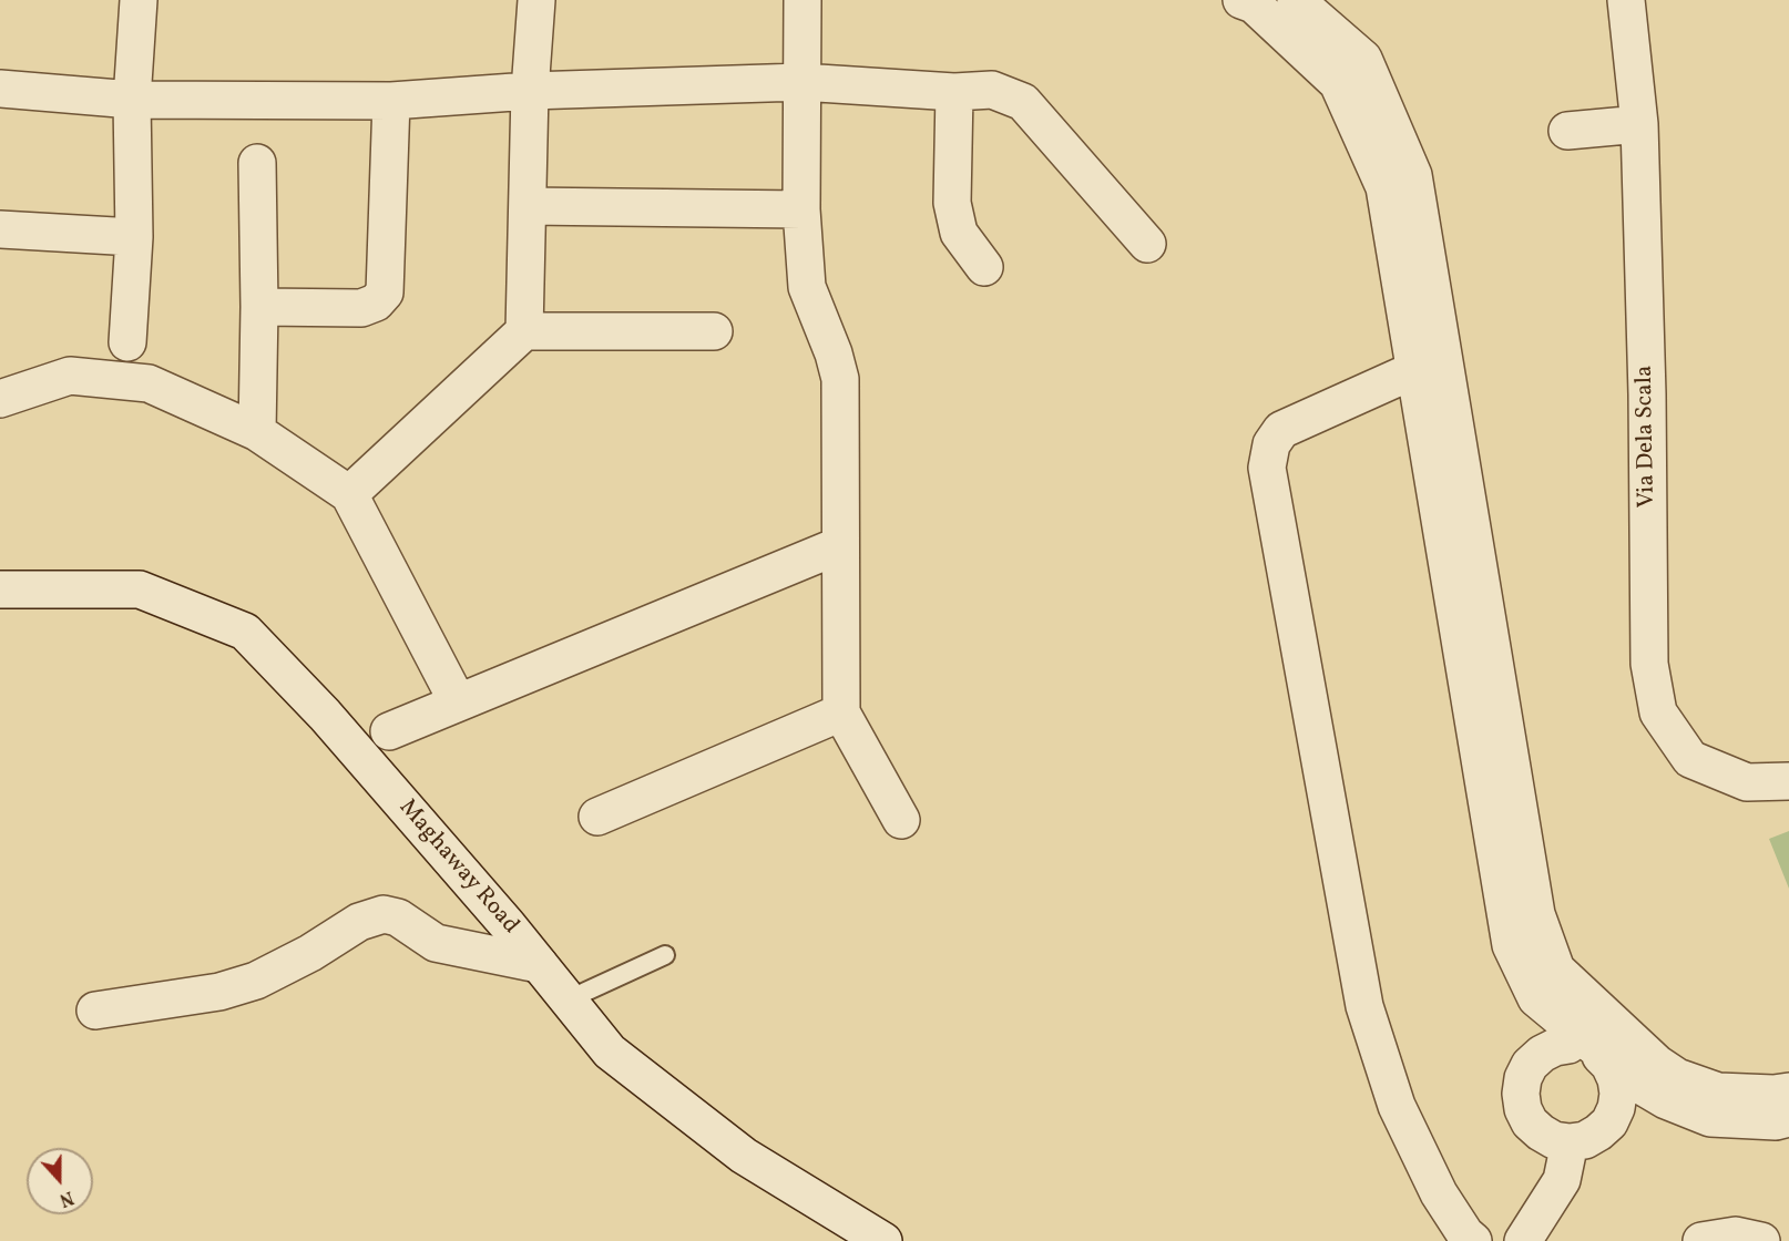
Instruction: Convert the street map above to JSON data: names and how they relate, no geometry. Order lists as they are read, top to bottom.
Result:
{
  "streets": {
    "street": ["Via Dela Scala", "Maghaway Road"]
  },
  "north": "bottom"
}
